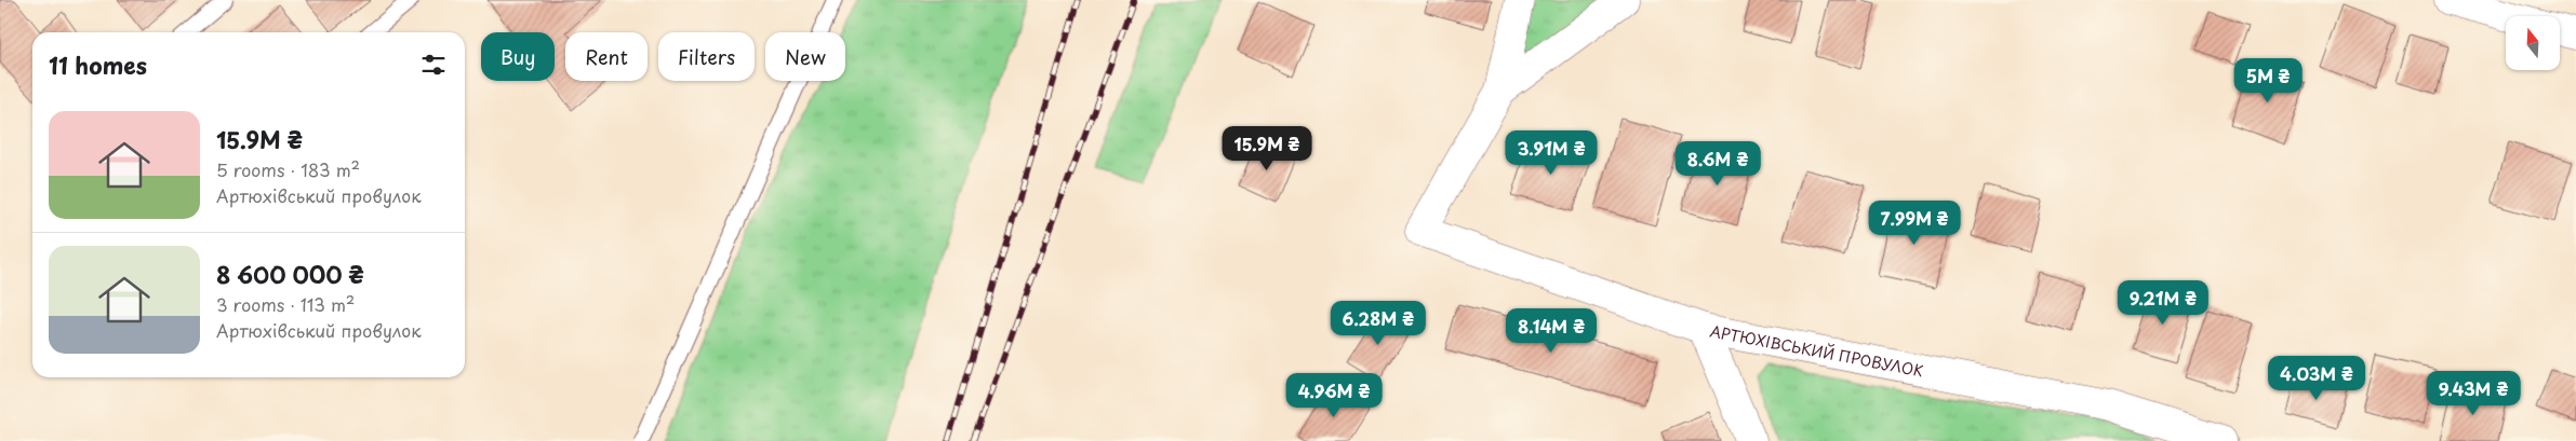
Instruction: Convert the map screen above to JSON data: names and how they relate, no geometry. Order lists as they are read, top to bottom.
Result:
{
  "streets": {
    "street": ["АРТЮХІВСЬКИЙ ПРОВУЛОК"]
  },
  "north": "top",
  "page": {
    "chip": [
      "Buy",
      "Rent",
      "Filters",
      "New"
    ],
    "heading": "11 homes",
    "price": [
      "5M ₴",
      "15.9M ₴",
      "3.91M ₴",
      "8.6M ₴",
      "7.99M ₴",
      "9.21M ₴",
      "6.28M ₴",
      "8.14M ₴",
      "4.03M ₴",
      "9.43M ₴",
      "4.96M ₴"
    ],
    "list": [
      {
        "name": "15.9M ₴",
        "note": "5 rooms · 183 m² · Артюхівський провулок"
      },
      {
        "name": "8 600 000 ₴",
        "note": "3 rooms · 113 m² · Артюхівський провулок"
      }
    ]
  }
}
